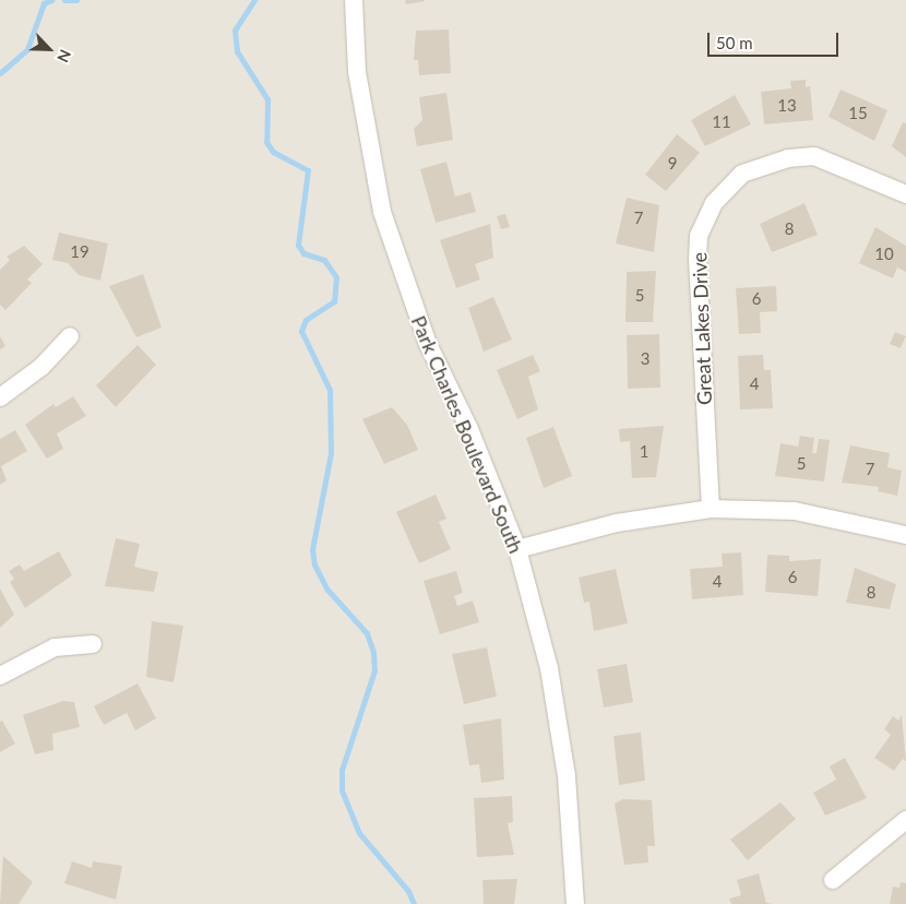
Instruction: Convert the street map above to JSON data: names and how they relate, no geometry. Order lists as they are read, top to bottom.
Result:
{
  "streets": {
    "street": ["Great Lakes Drive", "Park Charles Boulevard South"]
  },
  "house_numbers": [
    "13",
    "15",
    "11",
    "9",
    "7",
    "8",
    "19",
    "10",
    "5",
    "6",
    "3",
    "4",
    "1",
    "5",
    "7",
    "6",
    "4",
    "8"
  ],
  "scale_bar": "50 m",
  "north": "bottom right"
}
